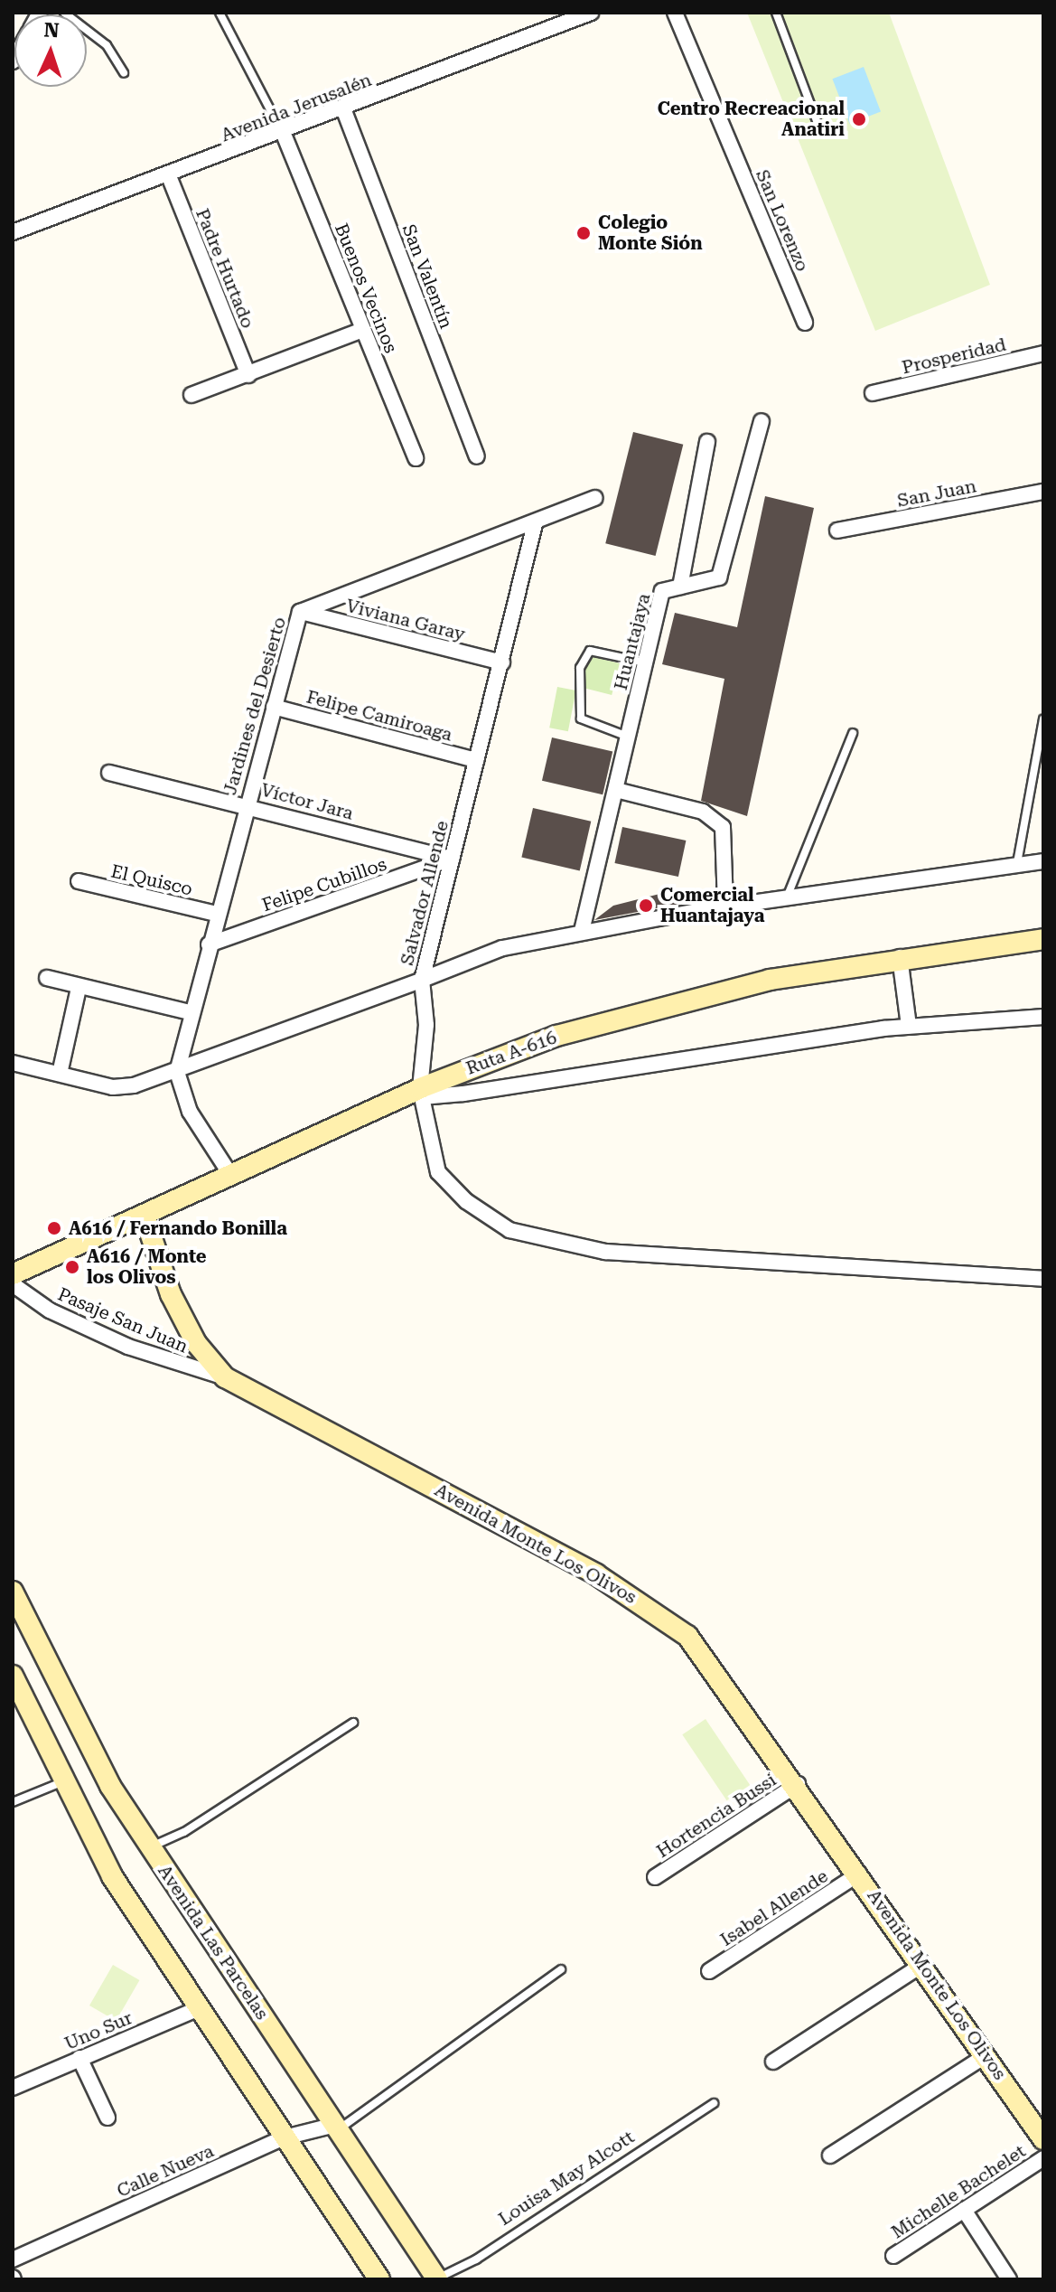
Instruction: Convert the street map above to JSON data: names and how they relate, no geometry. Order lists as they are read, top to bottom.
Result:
{
  "streets": {
    "main road": ["Ruta A-616", "Avenida Monte Los Olivos", "Avenida Las Parcelas"],
    "street": [
      "Avenida Jerusalén",
      "San Lorenzo",
      "Padre Hurtado",
      "San Valentín",
      "Buenos Vecinos",
      "Prosperidad",
      "San Juan",
      "Viviana Garay",
      "Huantajaya",
      "Jardines del Desierto",
      "Felipe Camiroaga",
      "Víctor Jara",
      "El Quisco",
      "Felipe Cubillos",
      "Salvador Allende",
      "Pasaje San Juan",
      "Hortencia Bussi",
      "Isabel Allende",
      "Uno Sur",
      "Calle Nueva",
      "Michelle Bachelet"
    ],
    "lane": ["Louisa May Alcott"]
  },
  "crossings": [
    ["Avenida Jerusalén", "Padre Hurtado"],
    ["Avenida Jerusalén", "San Valentín"],
    ["Avenida Jerusalén", "Buenos Vecinos"],
    ["Viviana Garay", "Jardines del Desierto"],
    ["Viviana Garay", "Salvador Allende"],
    ["Jardines del Desierto", "Felipe Camiroaga"],
    ["Jardines del Desierto", "Víctor Jara"],
    ["Jardines del Desierto", "El Quisco"],
    ["Jardines del Desierto", "Felipe Cubillos"],
    ["Jardines del Desierto", "Salvador Allende"],
    ["Felipe Camiroaga", "Salvador Allende"],
    ["Víctor Jara", "Felipe Cubillos"],
    ["Víctor Jara", "Salvador Allende"],
    ["Felipe Cubillos", "Salvador Allende"],
    ["Ruta A-616", "Avenida Monte Los Olivos"],
    ["Pasaje San Juan", "Avenida Monte Los Olivos"],
    ["Avenida Monte Los Olivos", "Hortencia Bussi"],
    ["Avenida Monte Los Olivos", "Isabel Allende"],
    ["Avenida Las Parcelas", "Calle Nueva"],
    ["Avenida Las Parcelas", "Louisa May Alcott"]
  ],
  "places": [
    "Centro Recreacional Anatiri",
    "Colegio Monte Sión",
    "Comercial Huantajaya",
    "A616 / Fernando Bonilla",
    "A616 / Monte los Olivos"
  ],
  "north": "top"
}
